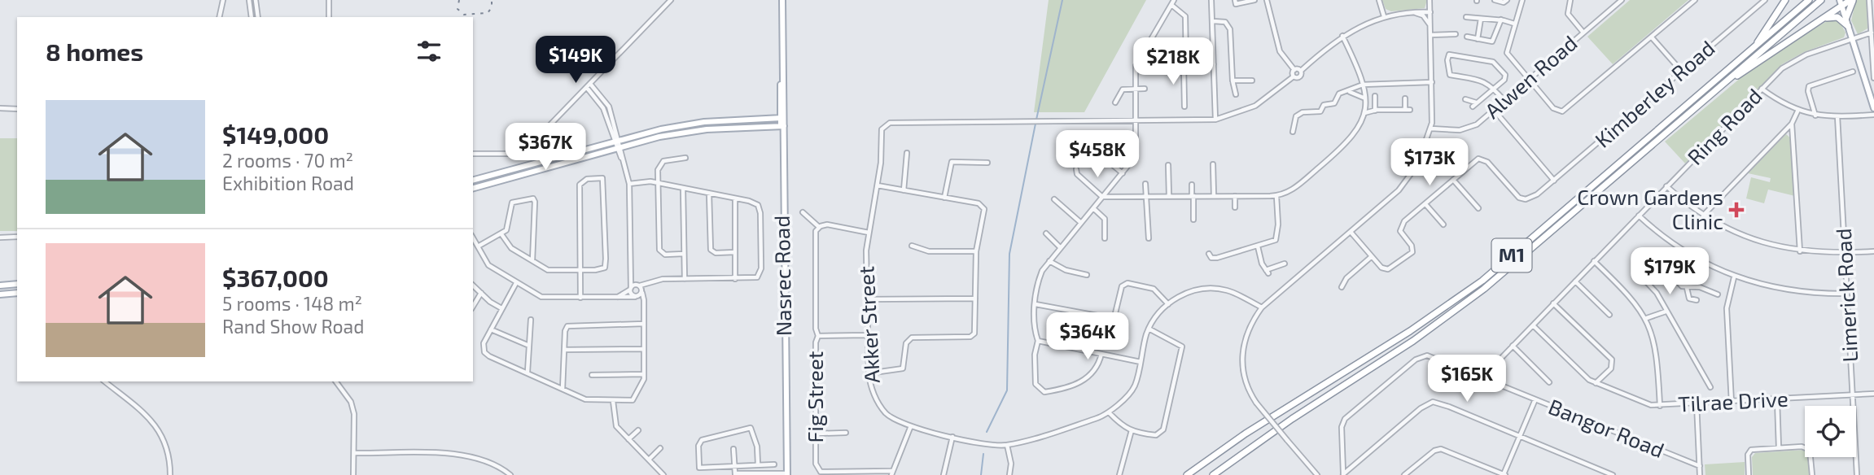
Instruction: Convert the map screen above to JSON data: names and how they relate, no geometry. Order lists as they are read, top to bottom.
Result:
{
  "streets": {
    "highway": ["M1"],
    "main road": ["Nasrec Road"],
    "street": [
      "Alwen Road",
      "Kimberley Road",
      "Ring Road",
      "Limerick Road",
      "Akker Street",
      "Fig Street",
      "Tilrae Drive",
      "Bangor Road"
    ]
  },
  "crossings": [
    ["Ring Road", "Tilrae Drive"],
    ["Ring Road", "Bangor Road"],
    ["Limerick Road", "Tilrae Drive"],
    ["Akker Street", "Fig Street"]
  ],
  "places": {
    "health": ["Crown Gardens Clinic"]
  },
  "page": {
    "heading": "8 homes",
    "price": [
      "$149K",
      "$218K",
      "$367K",
      "$458K",
      "$173K",
      "$179K",
      "$364K",
      "$165K"
    ],
    "list": [
      {
        "name": "$149,000",
        "note": "2 rooms · 70 m² · Exhibition Road"
      },
      {
        "name": "$367,000",
        "note": "5 rooms · 148 m² · Rand Show Road"
      }
    ]
  }
}
